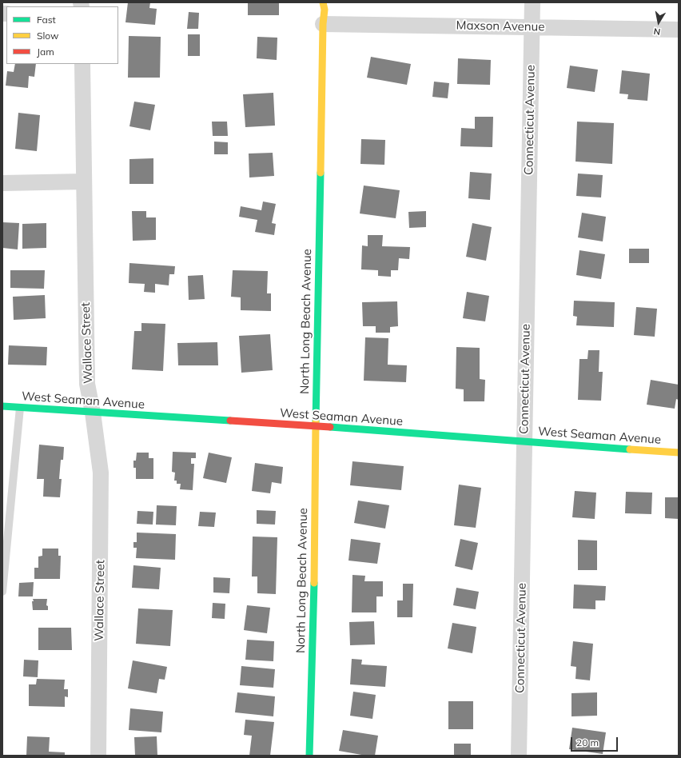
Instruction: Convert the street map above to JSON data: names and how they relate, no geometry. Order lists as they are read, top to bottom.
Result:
{
  "streets": {
    "street": [
      "Maxson Avenue",
      "Connecticut Avenue",
      "North Long Beach Avenue",
      "Wallace Street",
      "West Seaman Avenue"
    ]
  },
  "crossings": [
    ["Maxson Avenue", "Connecticut Avenue"],
    ["Maxson Avenue", "North Long Beach Avenue"],
    ["Connecticut Avenue", "West Seaman Avenue"],
    ["North Long Beach Avenue", "West Seaman Avenue"],
    ["Wallace Street", "West Seaman Avenue"]
  ],
  "legend": ["Fast", "Slow", "Jam"],
  "scale_bar": "20 m",
  "north": "bottom"
}
